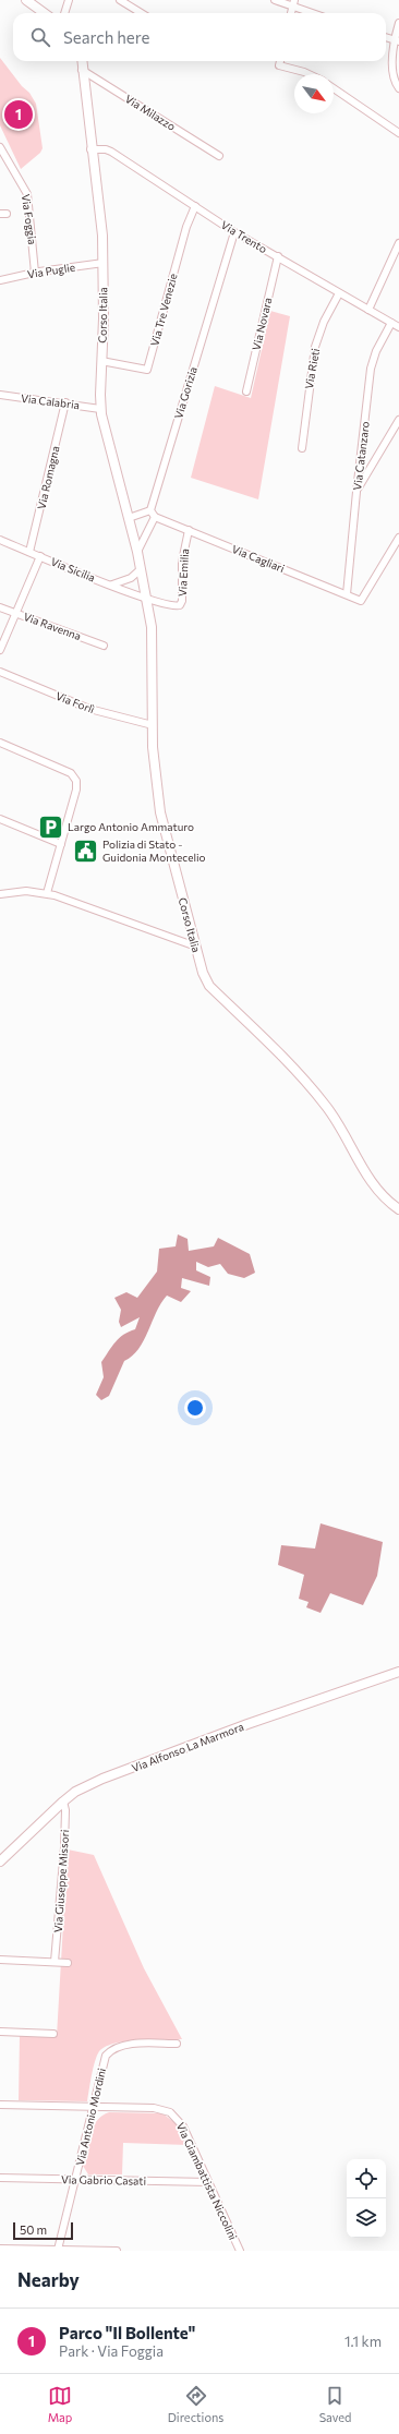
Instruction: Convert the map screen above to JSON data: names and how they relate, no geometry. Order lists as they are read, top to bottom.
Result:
{
  "streets": {
    "street": [
      "Via Milazzo",
      "Via Foggia",
      "Via Trento",
      "Via Puglie",
      "Via Tre Venezie",
      "Corso Italia",
      "Via Novara",
      "Via Rieti",
      "Via Gorizia",
      "Via Calabria",
      "Via Catanzaro",
      "Via Romagna",
      "Via Cagliari",
      "Via Sicilia",
      "Via Emilia",
      "Via Ravenna",
      "Via Forlì",
      "Via Alfonso La Marmora",
      "Via Giuseppe Missori",
      "Via Antonio Mordini",
      "Via Gabrio Casati",
      "Via Giambattista Niccolini"
    ]
  },
  "crossings": [
    ["Via Milazzo", "Corso Italia"],
    ["Via Foggia", "Via Puglie"],
    ["Via Trento", "Via Tre Venezie"],
    ["Via Trento", "Corso Italia"],
    ["Via Trento", "Via Novara"],
    ["Via Trento", "Via Rieti"],
    ["Via Trento", "Via Gorizia"],
    ["Via Trento", "Via Catanzaro"],
    ["Via Puglie", "Corso Italia"],
    ["Via Tre Venezie", "Corso Italia"],
    ["Corso Italia", "Via Gorizia"],
    ["Corso Italia", "Via Calabria"],
    ["Corso Italia", "Via Sicilia"],
    ["Corso Italia", "Via Emilia"],
    ["Corso Italia", "Via Forlì"],
    ["Via Gorizia", "Via Cagliari"],
    ["Via Calabria", "Via Romagna"],
    ["Via Catanzaro", "Via Cagliari"],
    ["Via Romagna", "Via Sicilia"],
    ["Via Cagliari", "Via Emilia"],
    ["Via Sicilia", "Via Emilia"],
    ["Via Alfonso La Marmora", "Via Giuseppe Missori"],
    ["Via Antonio Mordini", "Via Gabrio Casati"],
    ["Via Antonio Mordini", "Via Giambattista Niccolini"],
    ["Via Gabrio Casati", "Via Giambattista Niccolini"]
  ],
  "places": {
    "parking": ["Largo Antonio Ammaturo"],
    "public building": ["Polizia di Stato - Guidonia Montecelio"]
  },
  "scale_bar": "50 m",
  "north": "bottom right",
  "page": {
    "search": "Search here",
    "pins": "1",
    "scale": "50 m",
    "heading": "Nearby",
    "list": [
      {
        "mark": "1",
        "name": "Parco \"Il Bollente\"",
        "note": "Park · Via Foggia",
        "value": "1.1 km"
      }
    ],
    "nav": ["Map", "Directions", "Saved"]
  }
}
